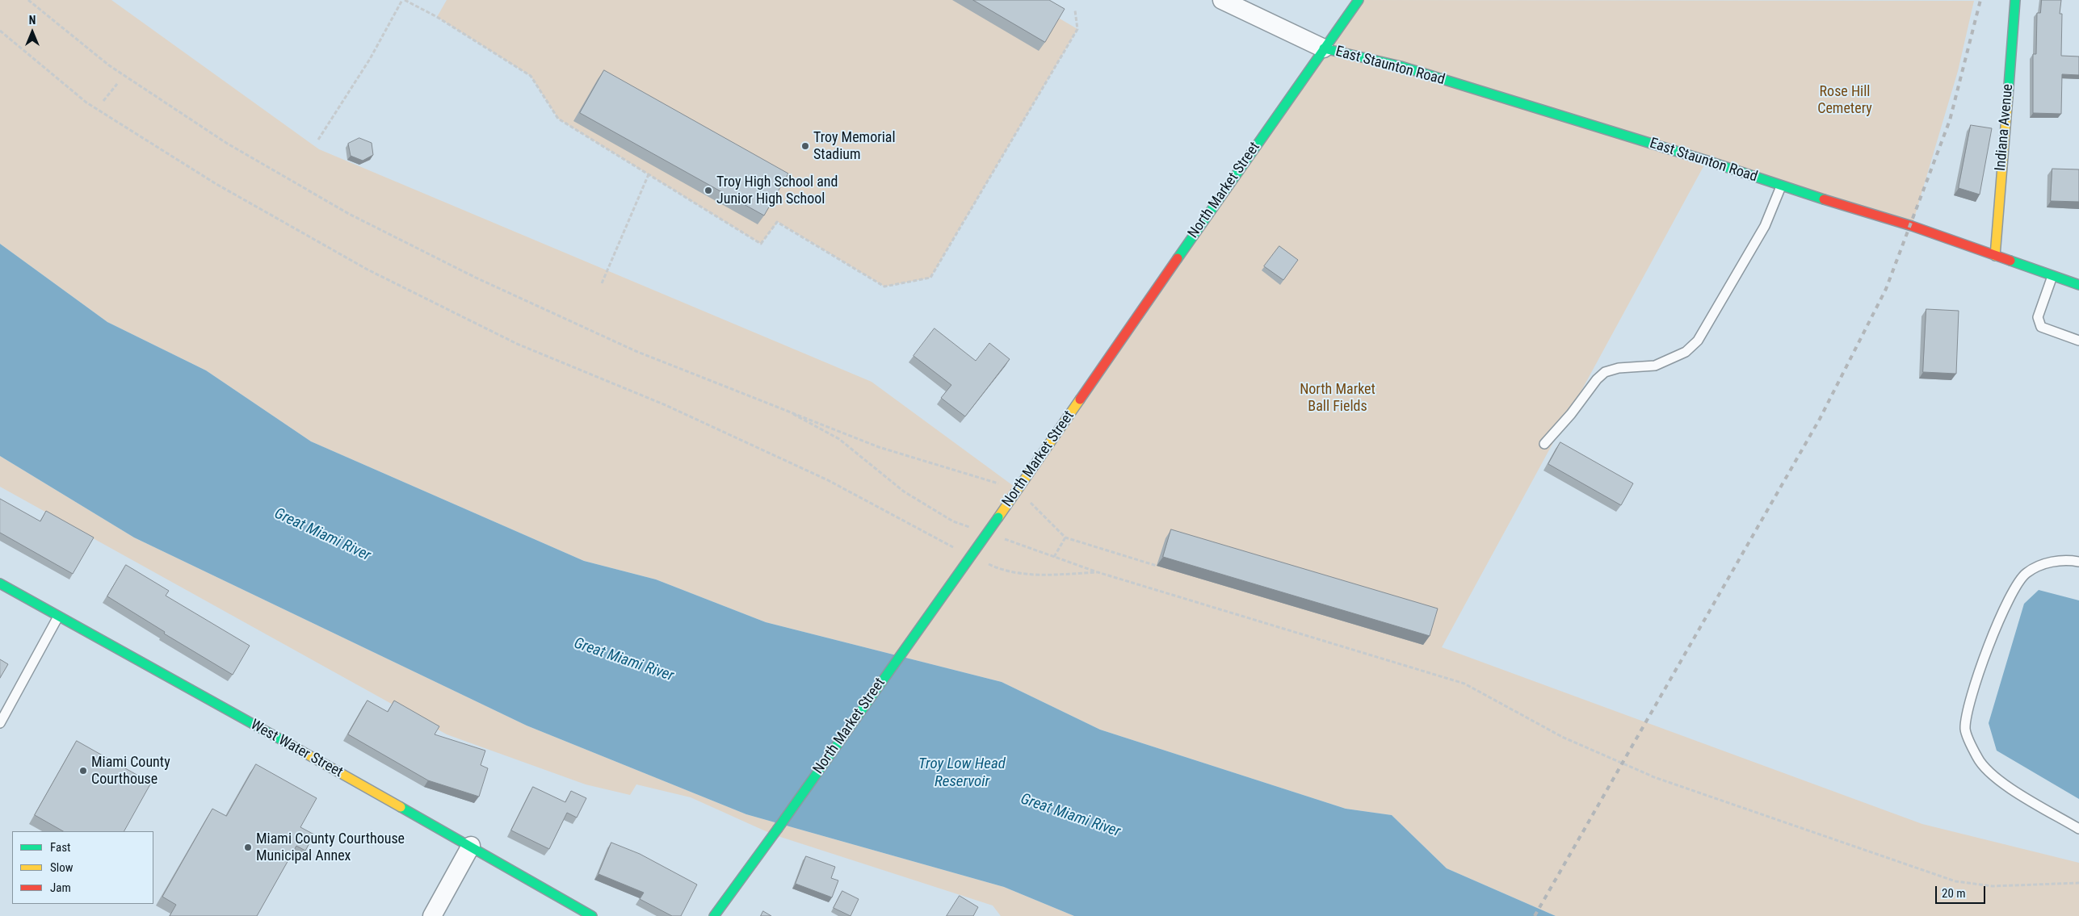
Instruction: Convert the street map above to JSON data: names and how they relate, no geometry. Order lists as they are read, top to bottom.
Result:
{
  "streets": {
    "main road": [
      "East Staunton Road",
      "Indiana Avenue",
      "North Market Street",
      "West Water Street"
    ]
  },
  "crossings": [
    ["East Staunton Road", "Indiana Avenue"],
    ["East Staunton Road", "North Market Street"]
  ],
  "water": ["Great Miami River", "Troy Low Head Reservoir"],
  "parks": ["Rose Hill Cemetery", "North Market Ball Fields"],
  "places": [
    "Troy Memorial Stadium",
    "Troy High School and Junior High School",
    "Miami County Courthouse",
    "Miami County Courthouse Municipal Annex"
  ],
  "legend": ["Fast", "Slow", "Jam"],
  "scale_bar": "20 m",
  "north": "top"
}
